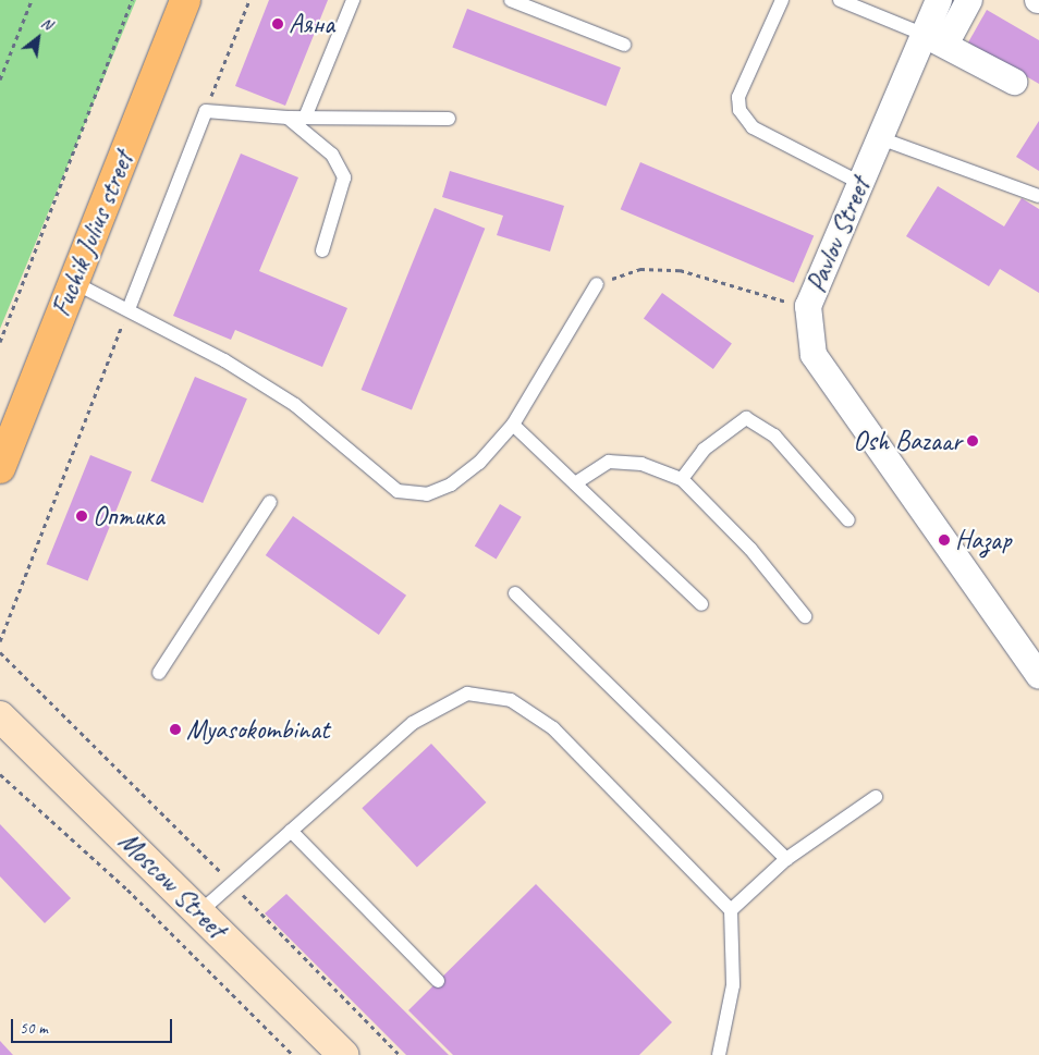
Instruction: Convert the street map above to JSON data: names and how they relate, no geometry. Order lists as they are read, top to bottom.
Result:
{
  "streets": {
    "main road": ["Fuchik Julius street", "Moscow Street"],
    "street": ["Pavlov Street"]
  },
  "places": [
    "Аяна",
    "Osh Bazaar",
    "Оптика",
    "Назар",
    "Myasokombinat"
  ],
  "scale_bar": "50 m",
  "north": "top right"
}
